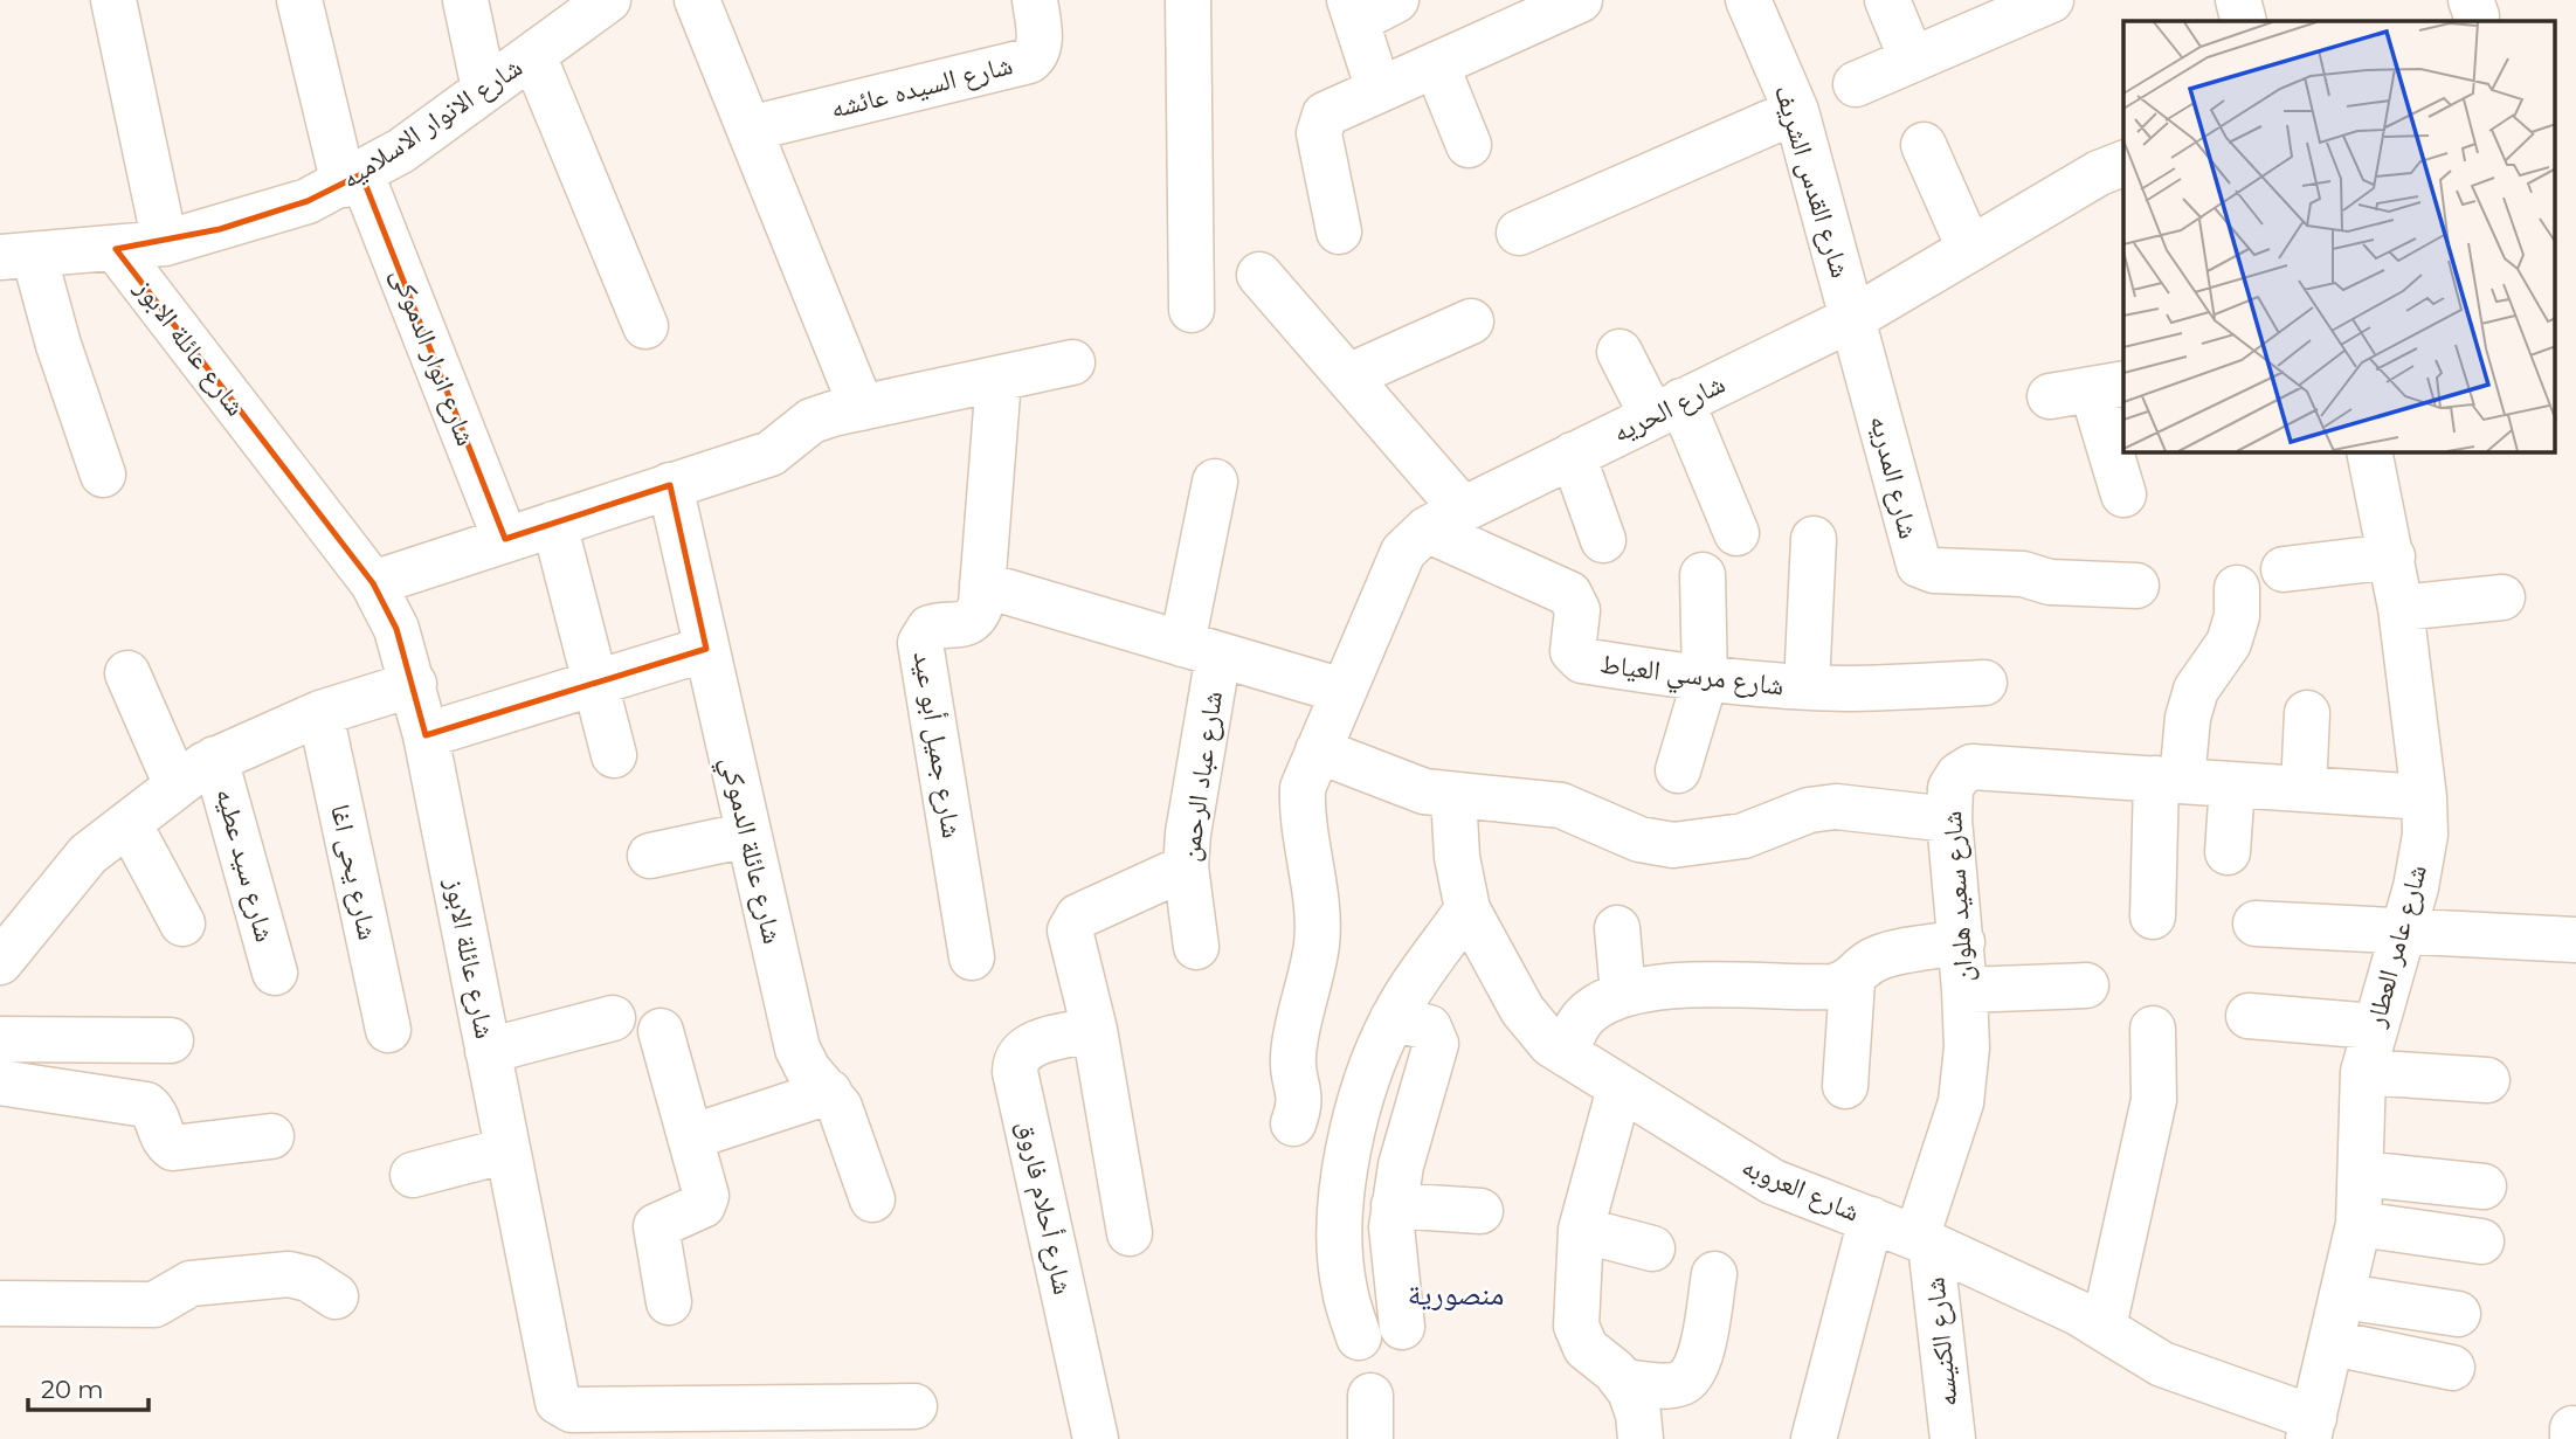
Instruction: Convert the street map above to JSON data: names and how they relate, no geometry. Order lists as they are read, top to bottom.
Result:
{
  "streets": {
    "street": [
      "شارع السيده عائشه",
      "شارع الانوار الاسلاميه",
      "شارع القدس الشريف",
      "شارع عائلة الابوز",
      "شارع انوار الدموكى",
      "شارع الحريه",
      "شارع المدريه",
      "شارع مرسي العياط",
      "شارع جميل أبو عيد",
      "شارع عباد الرحمن",
      "شارع عائلة الدموكي",
      "شارع سيد عطيه",
      "شارع يحى اغا",
      "شارع سعيد هلوان",
      "شارع عامر العطار",
      "شارع العروبه",
      "شارع أحلام فاروق",
      "شارع الكنيسه"
    ]
  },
  "crossings": [
    ["شارع الانوار الاسلاميه", "شارع عائلة الابوز"],
    ["شارع الانوار الاسلاميه", "شارع انوار الدموكى"],
    ["شارع القدس الشريف", "شارع الحريه"],
    ["شارع القدس الشريف", "شارع المدريه"],
    ["شارع الحريه", "شارع المدريه"],
    ["شارع الحريه", "شارع مرسي العياط"],
    ["شارع سعيد هلوان", "شارع عامر العطار"],
    ["شارع سعيد هلوان", "شارع العروبه"],
    ["شارع سعيد هلوان", "شارع الكنيسه"],
    ["شارع عامر العطار", "شارع العروبه"],
    ["شارع العروبه", "شارع الكنيسه"]
  ],
  "districts": ["منصورية"],
  "scale_bar": "20 m"
}
